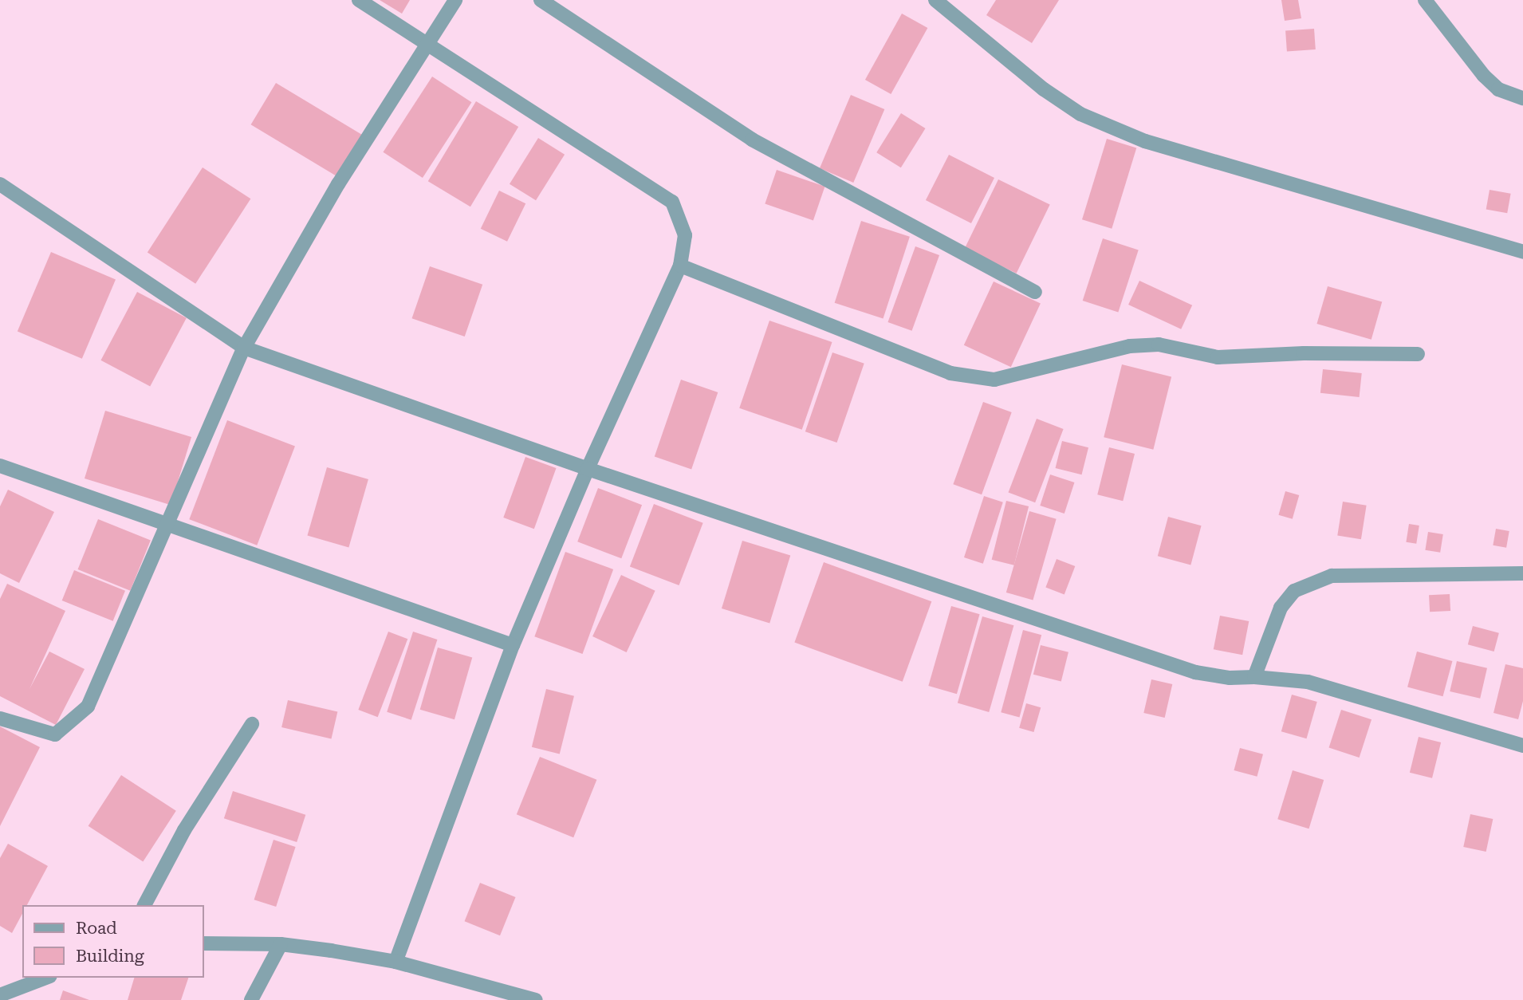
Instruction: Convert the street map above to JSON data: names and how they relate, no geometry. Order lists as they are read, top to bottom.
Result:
{
  "legend": ["Road", "Building"]
}
